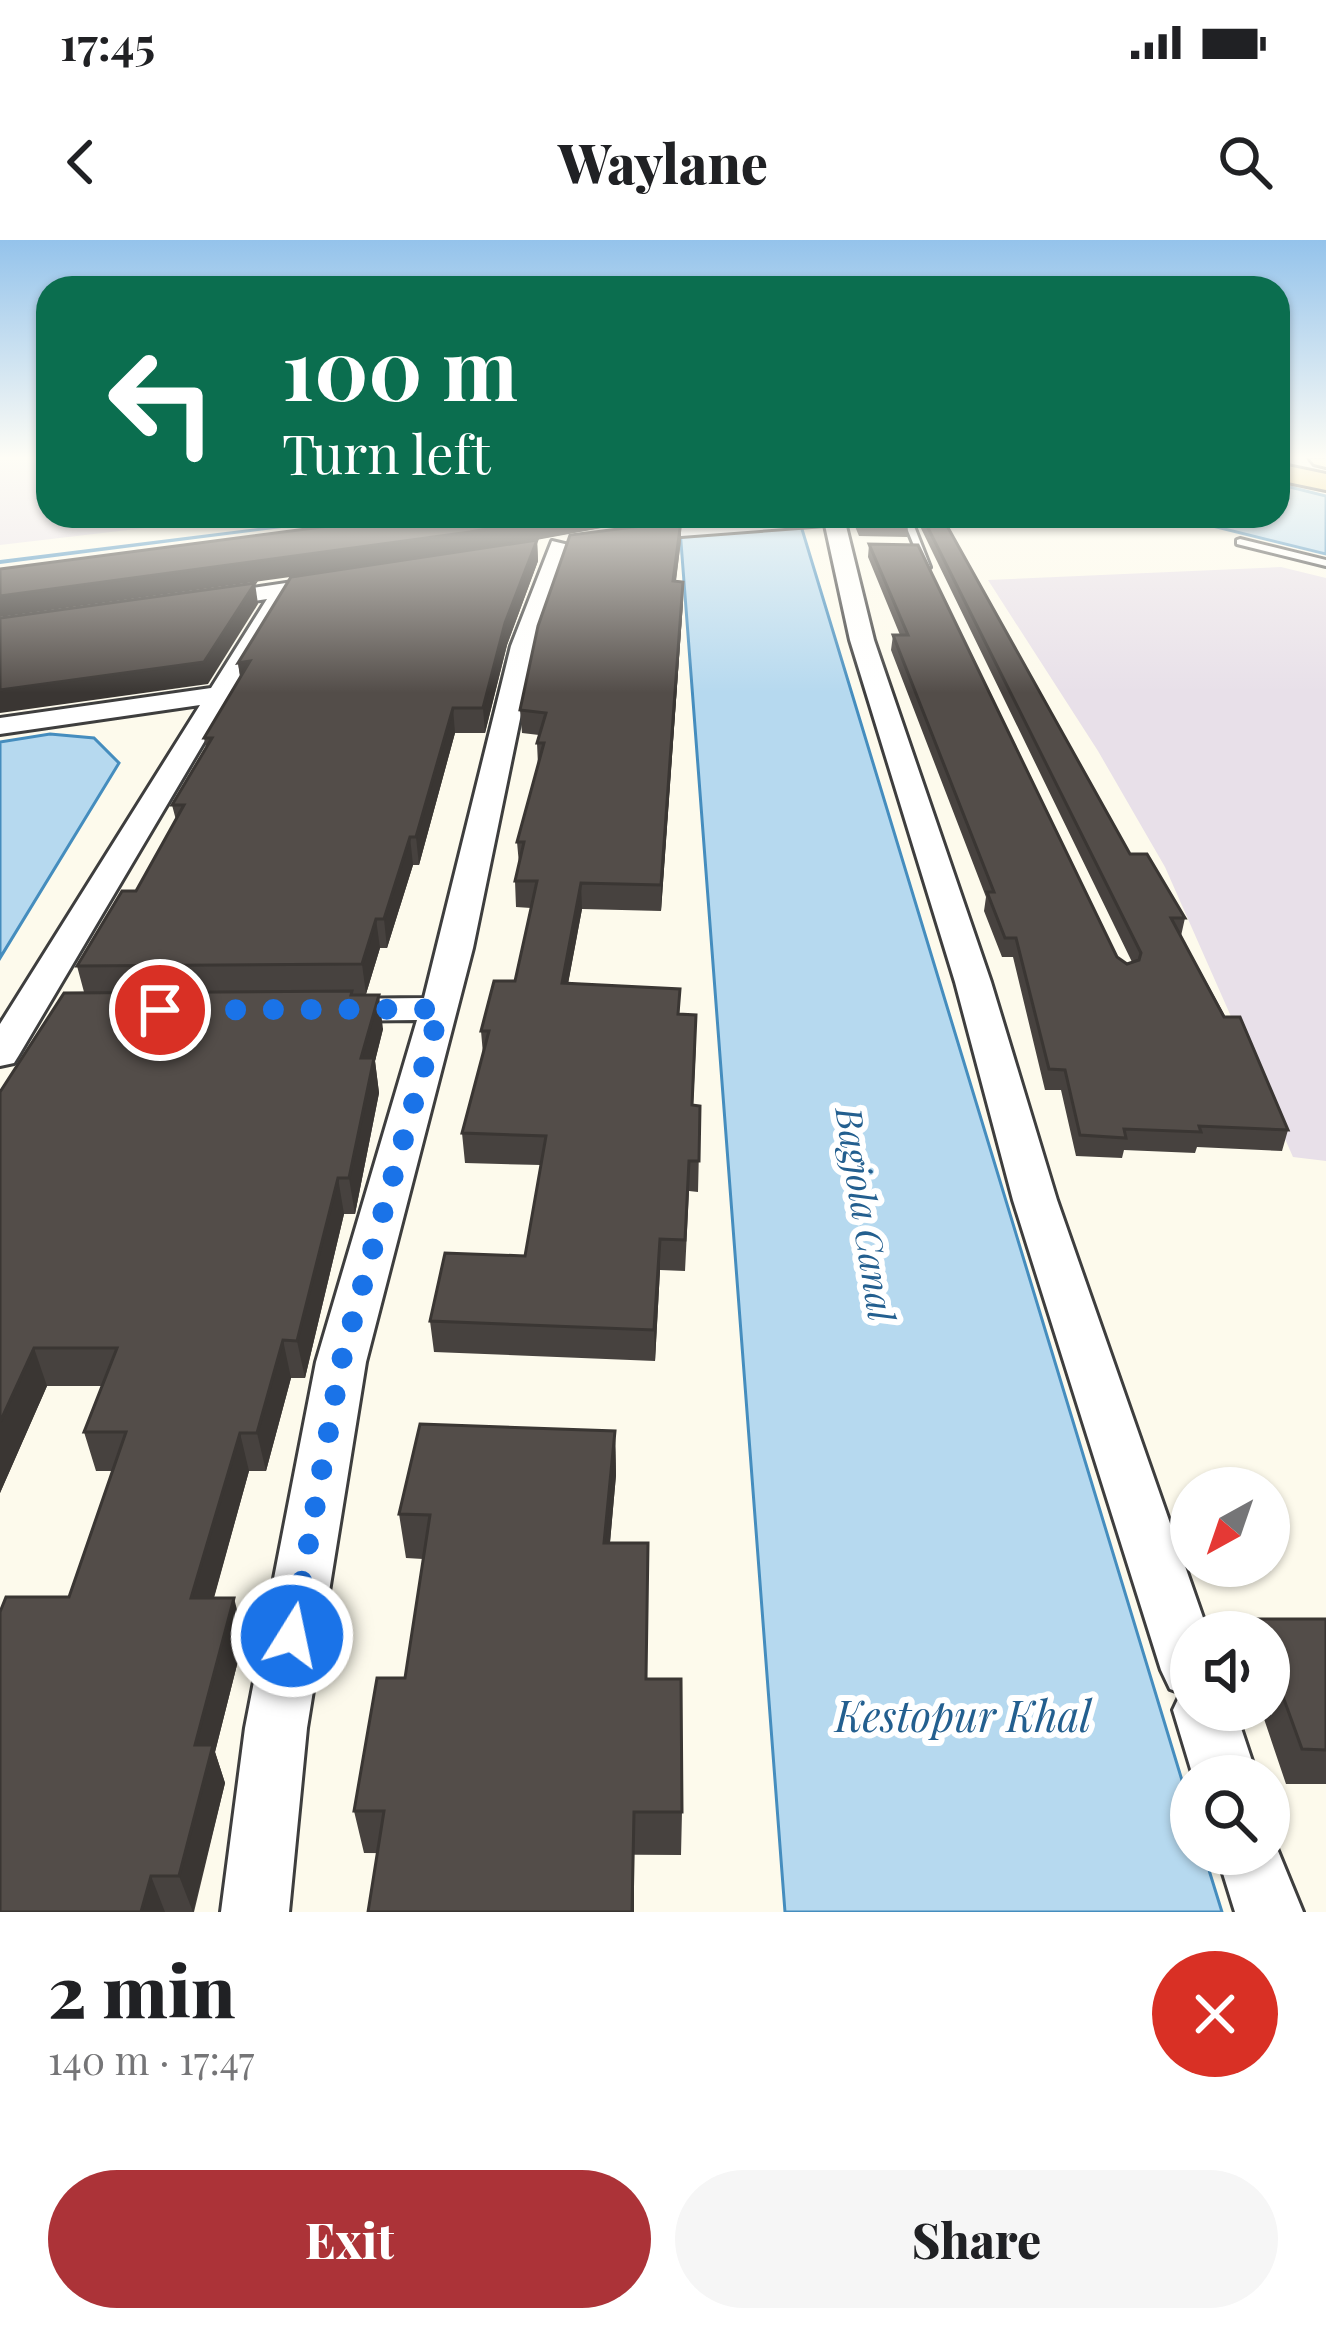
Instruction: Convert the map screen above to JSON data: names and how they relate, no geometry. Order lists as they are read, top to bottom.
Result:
{
  "water": ["Bagjola Canal", "Kestopur Khal"],
  "north": "bottom left",
  "page": {
    "status": "17:45",
    "header": "Waylane",
    "turn": ["100 m", "Turn left"],
    "heading": ["2 min", "140 m · 17:47"],
    "buttons": ["Exit", "Share"]
  }
}
